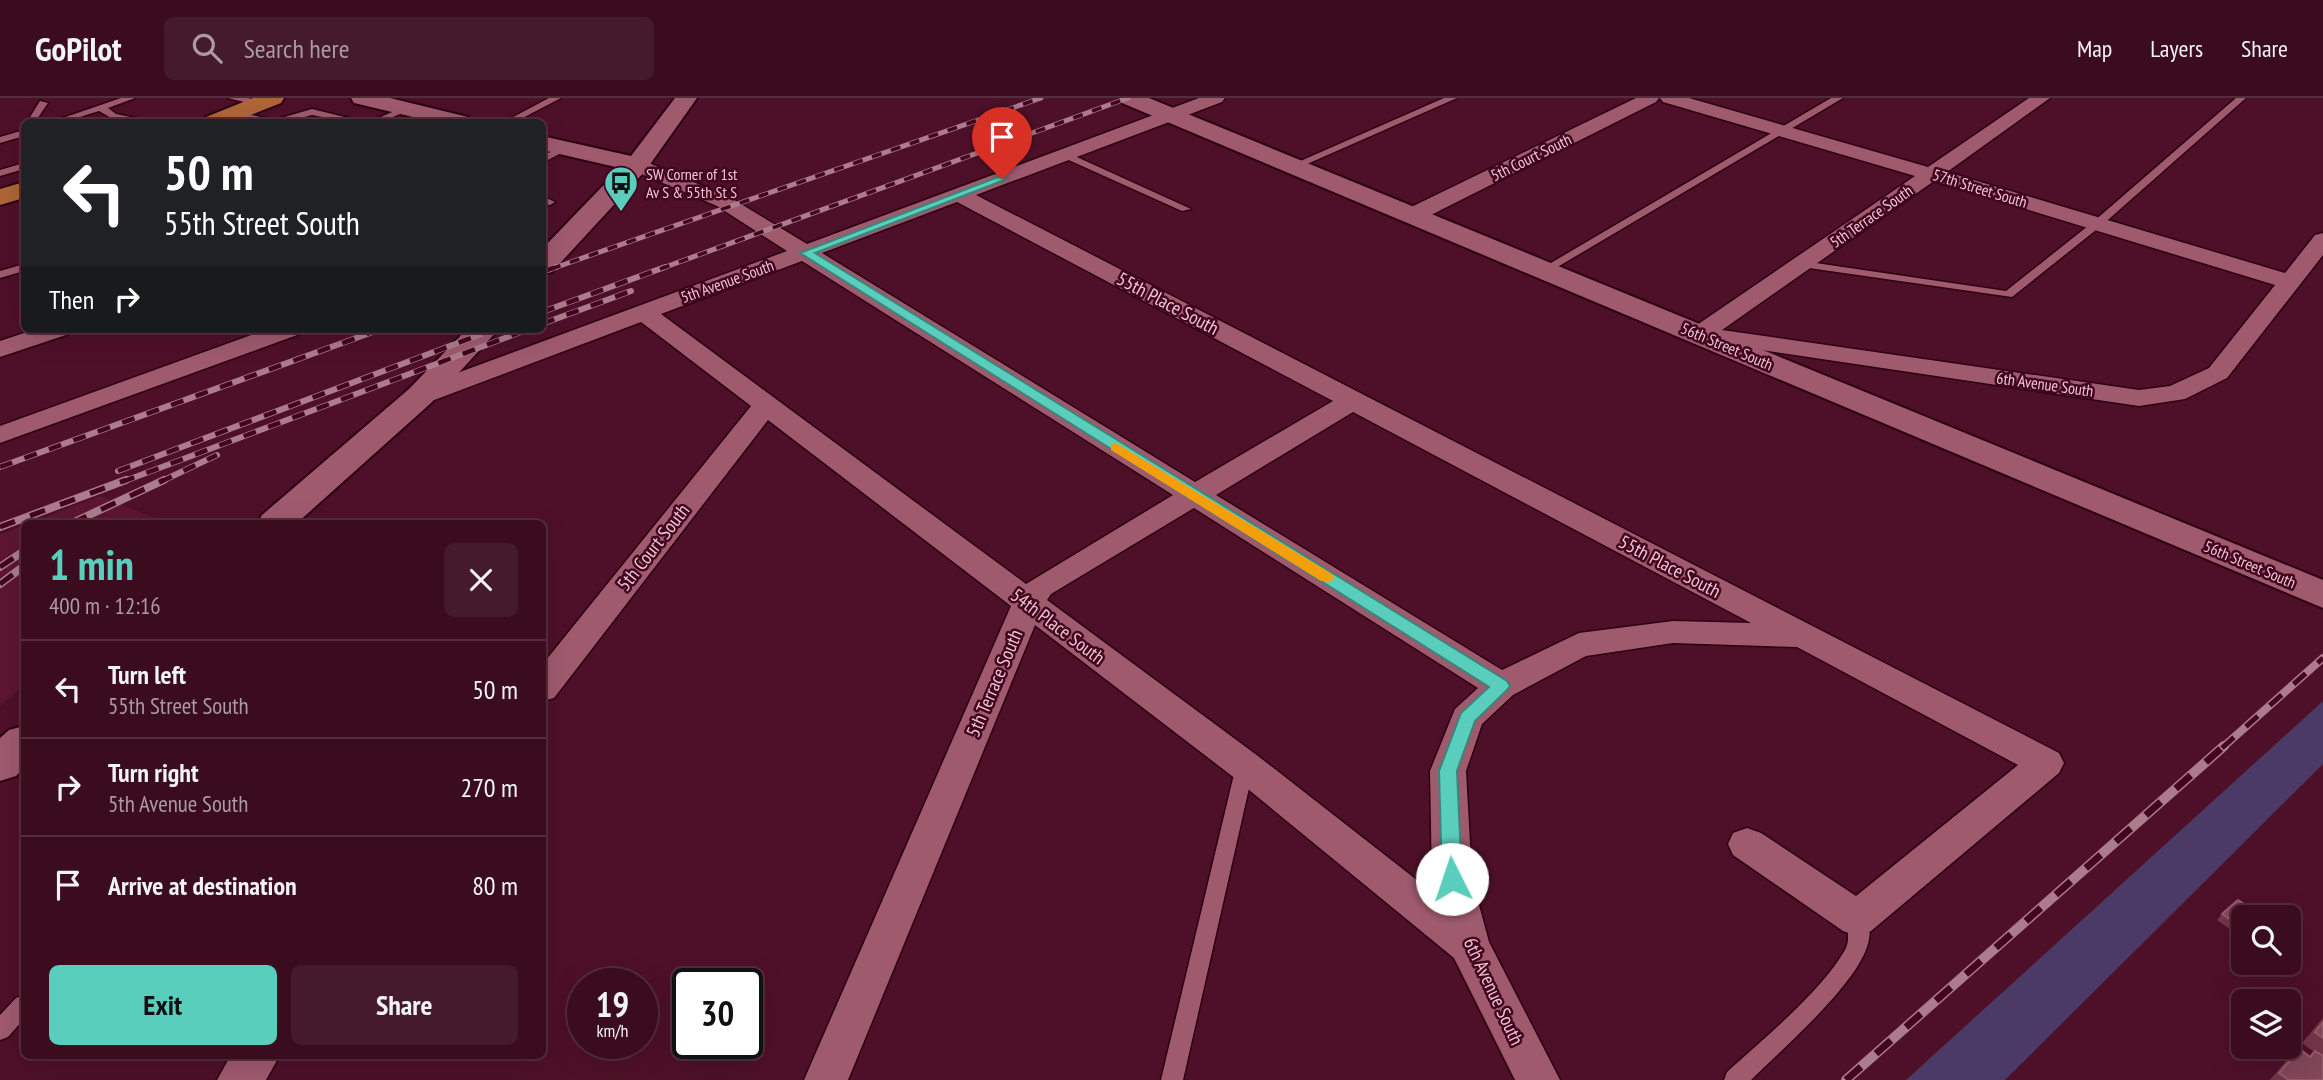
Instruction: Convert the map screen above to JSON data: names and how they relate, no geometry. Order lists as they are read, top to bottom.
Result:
{
  "streets": {
    "street": [
      "5th Court South",
      "57th Street South",
      "5th Terrace South",
      "5th Avenue South",
      "55th Place South",
      "56th Street South",
      "6th Avenue South",
      "54th Place South"
    ]
  },
  "crossings": [
    ["5th Court South", "56th Street South"],
    ["5th Court South", "54th Place South"],
    ["57th Street South", "5th Terrace South"],
    ["57th Street South", "6th Avenue South"],
    ["5th Terrace South", "55th Place South"],
    ["5th Terrace South", "56th Street South"],
    ["5th Terrace South", "6th Avenue South"],
    ["5th Terrace South", "54th Place South"],
    ["5th Avenue South", "55th Place South"],
    ["5th Avenue South", "56th Street South"],
    ["5th Avenue South", "54th Place South"],
    ["55th Place South", "6th Avenue South"],
    ["56th Street South", "6th Avenue South"],
    ["6th Avenue South", "54th Place South"]
  ],
  "places": {
    "bus stop": ["SW Corner of 1st Av S & 55th St S"]
  },
  "page": {
    "header": "GoPilot",
    "search": "Search here",
    "nav": ["Map", "Layers", "Share"],
    "turn": ["50 m", "55th Street South"],
    "then": "Then",
    "heading": ["1 min", "400 m · 12:16"],
    "list": [
      {
        "name": "Turn left",
        "note": "55th Street South",
        "value": "50 m"
      },
      {
        "name": "Turn right",
        "note": "5th Avenue South",
        "value": "270 m"
      },
      {
        "name": "Arrive at destination",
        "value": "80 m"
      }
    ],
    "buttons": ["Exit", "Share"],
    "speed": "19 km/h",
    "limit": "30"
  }
}
